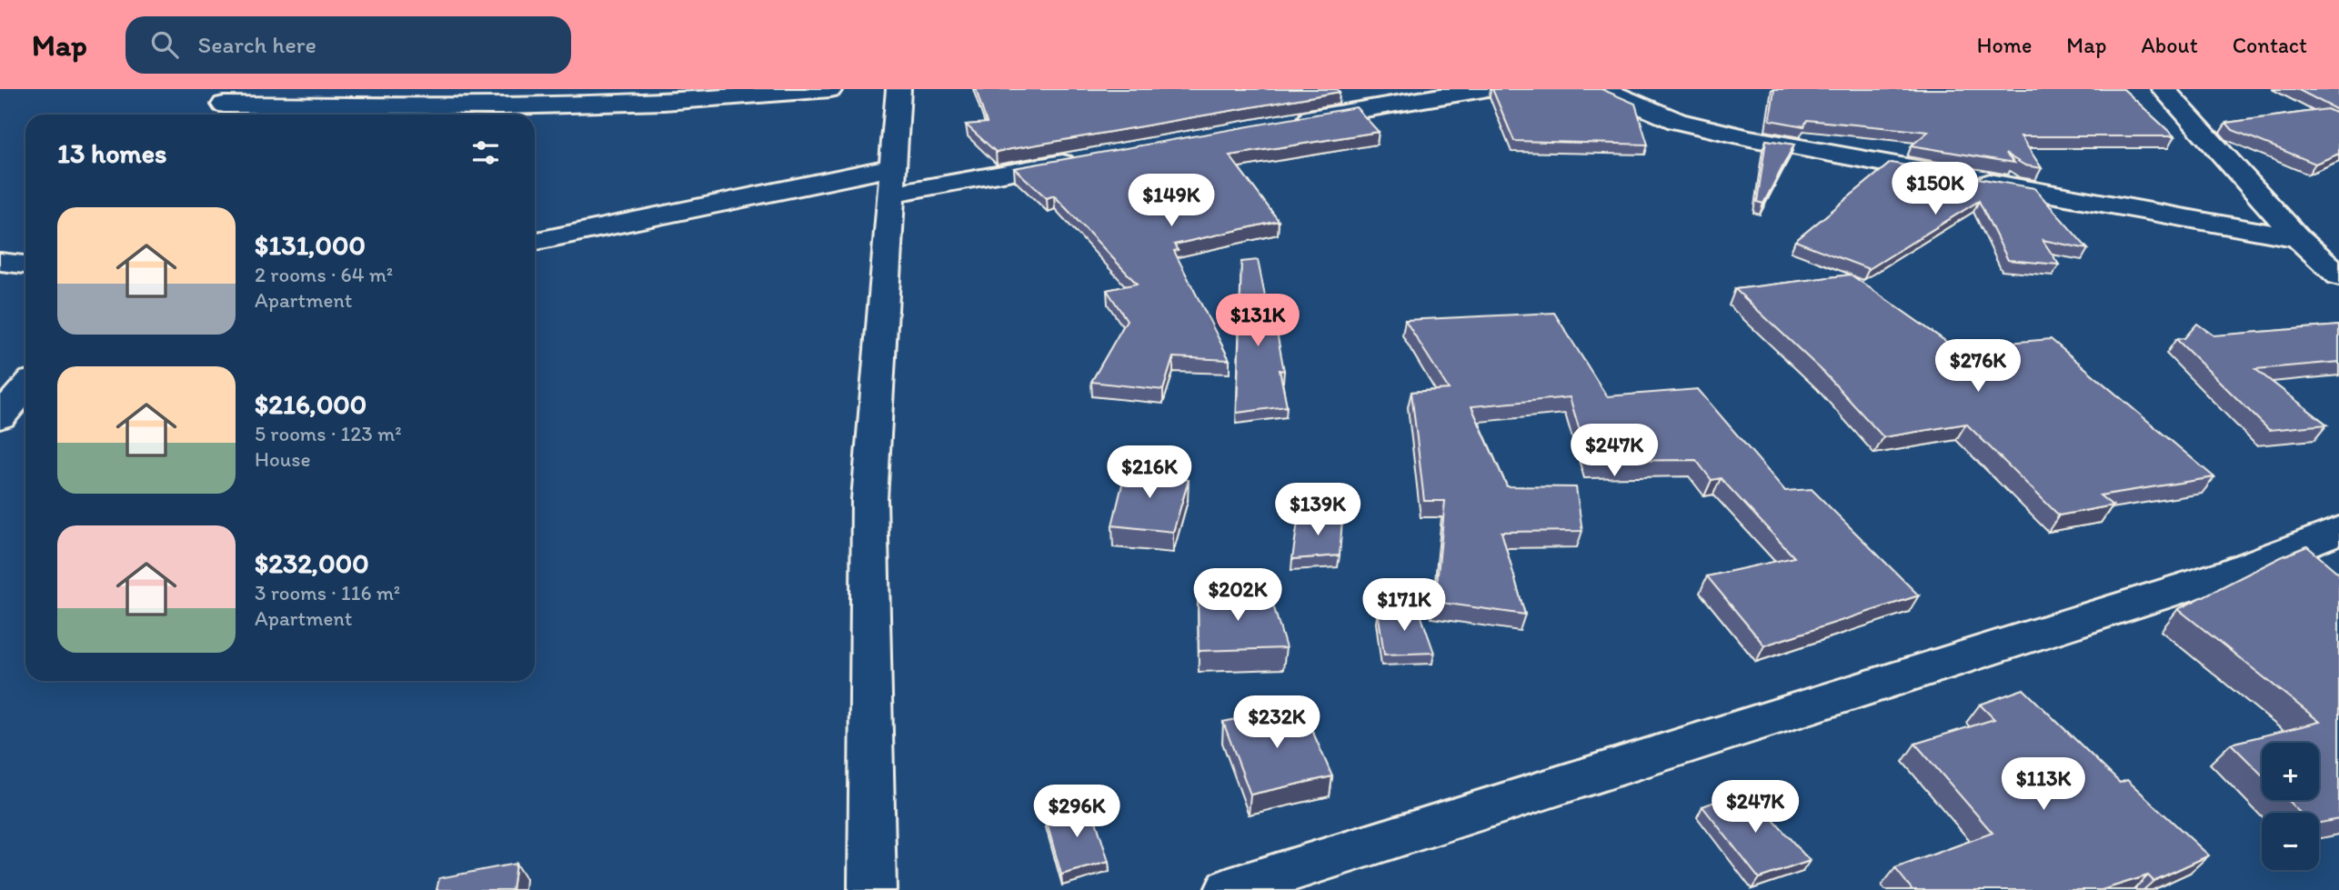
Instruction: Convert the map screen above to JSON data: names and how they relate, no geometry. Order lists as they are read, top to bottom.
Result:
{
  "page": {
    "header": "Map",
    "search": "Search here",
    "nav": [
      "Home",
      "Map",
      "About",
      "Contact"
    ],
    "heading": "13 homes",
    "price": [
      "$150K",
      "$149K",
      "$131K",
      "$276K",
      "$247K",
      "$216K",
      "$139K",
      "$202K",
      "$171K",
      "$232K",
      "$113K",
      "$247K",
      "$296K"
    ],
    "list": [
      {
        "name": "$131,000",
        "note": "2 rooms · 64 m² · Apartment"
      },
      {
        "name": "$216,000",
        "note": "5 rooms · 123 m² · House"
      },
      {
        "name": "$232,000",
        "note": "3 rooms · 116 m² · Apartment"
      }
    ],
    "map_buttons": ["+", "−"]
  }
}
